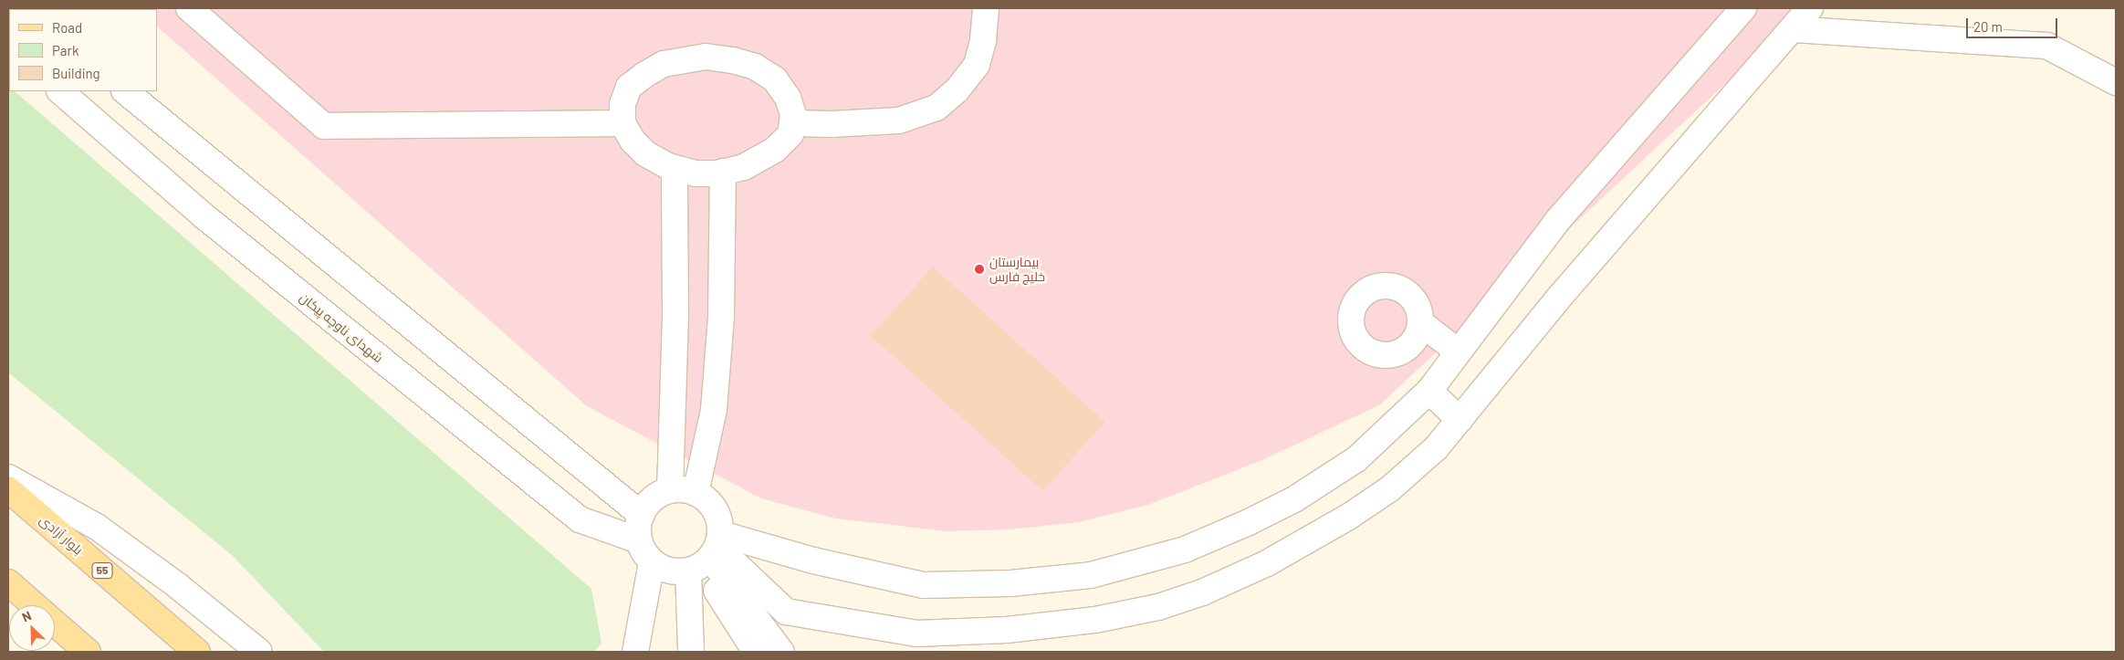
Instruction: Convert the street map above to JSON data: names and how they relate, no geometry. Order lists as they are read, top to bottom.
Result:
{
  "streets": {
    "main road": ["بلوار آزادی", "55"],
    "street": ["شهدای ناوچه پیکان"]
  },
  "places": ["بیمارستان خلیج فارس"],
  "legend": ["Road", "Park", "Building"],
  "scale_bar": "20 m",
  "north": "top left"
}
